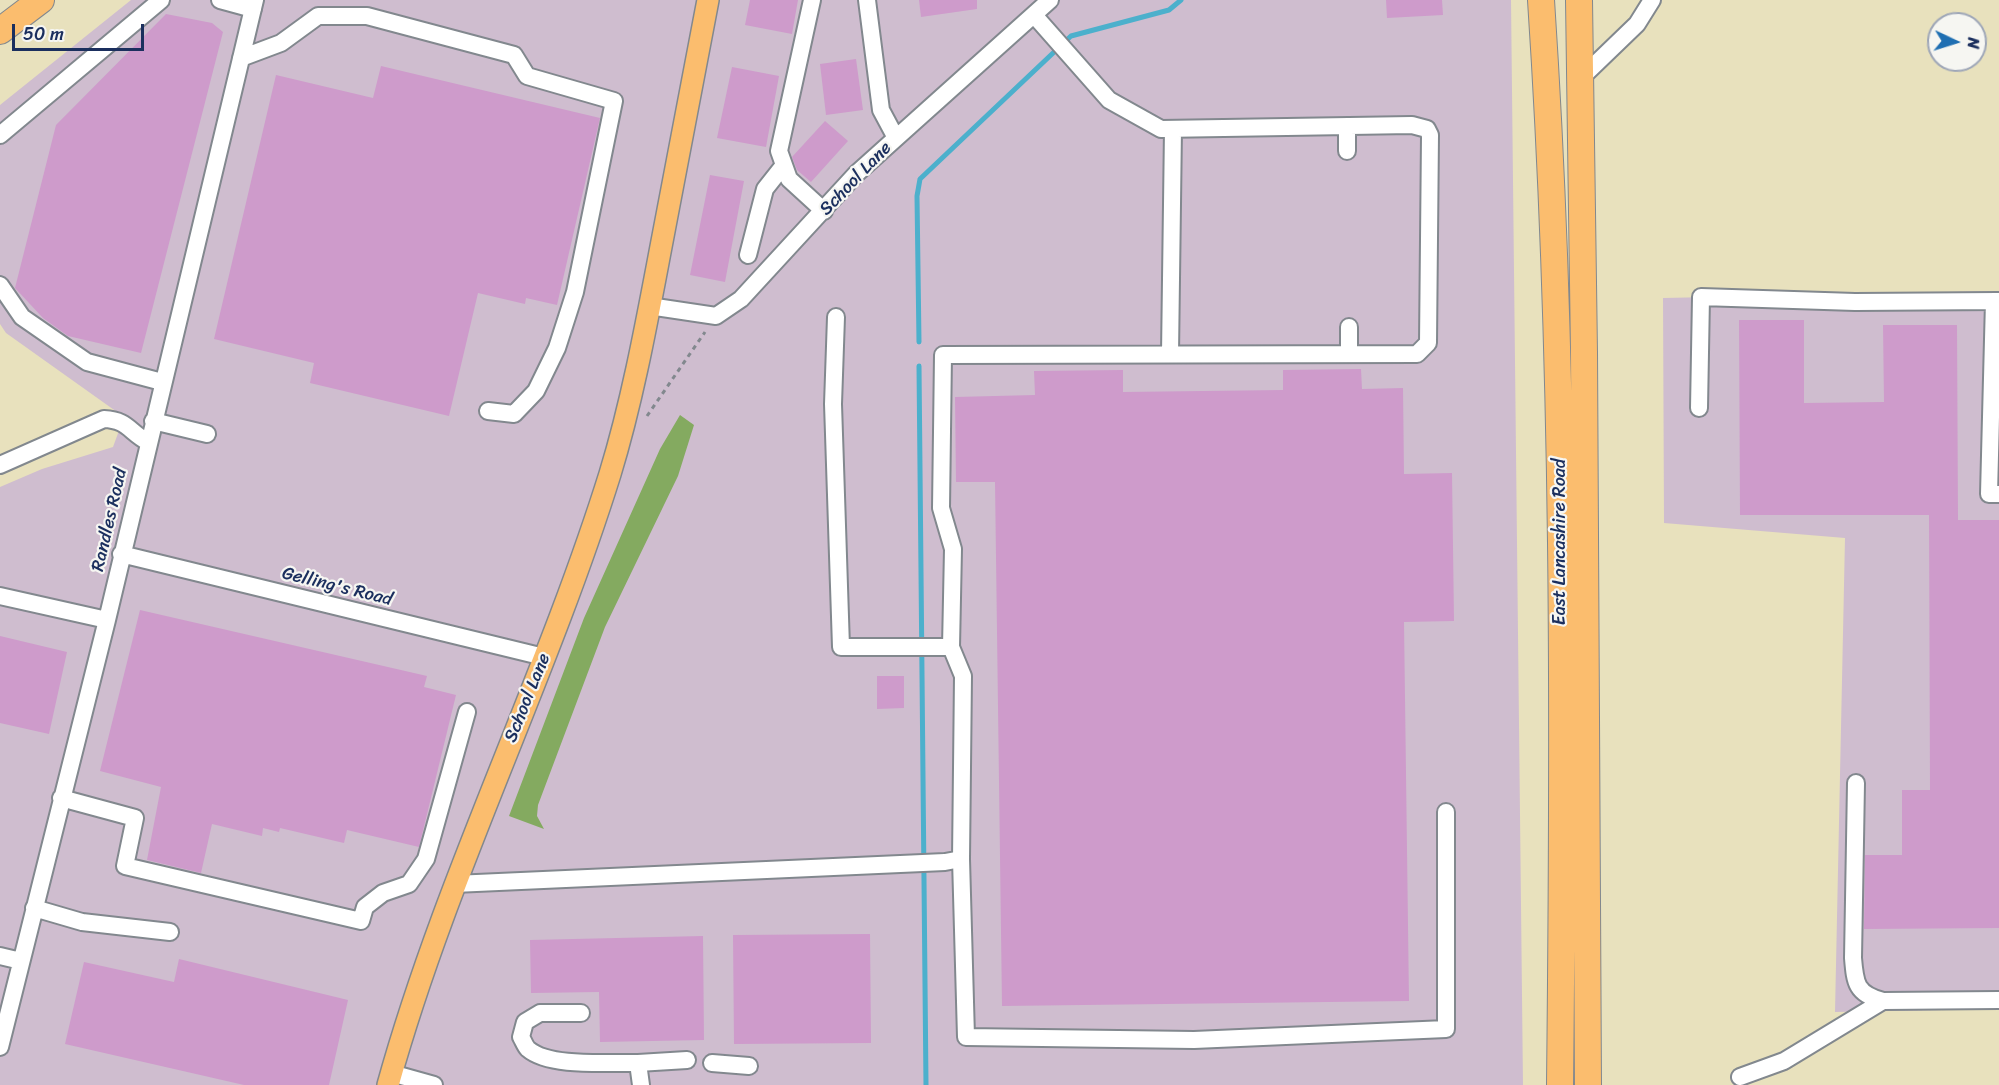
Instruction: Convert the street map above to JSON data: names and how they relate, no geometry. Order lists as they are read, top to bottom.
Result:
{
  "streets": {
    "highway": ["East Lancashire Road"],
    "main road": ["School Lane"],
    "street": ["Randles Road", "Gelling's Road"]
  },
  "crossings": [
    ["School Lane", "Gelling's Road"],
    ["Randles Road", "Gelling's Road"]
  ],
  "scale_bar": "50 m",
  "north": "right"
}
